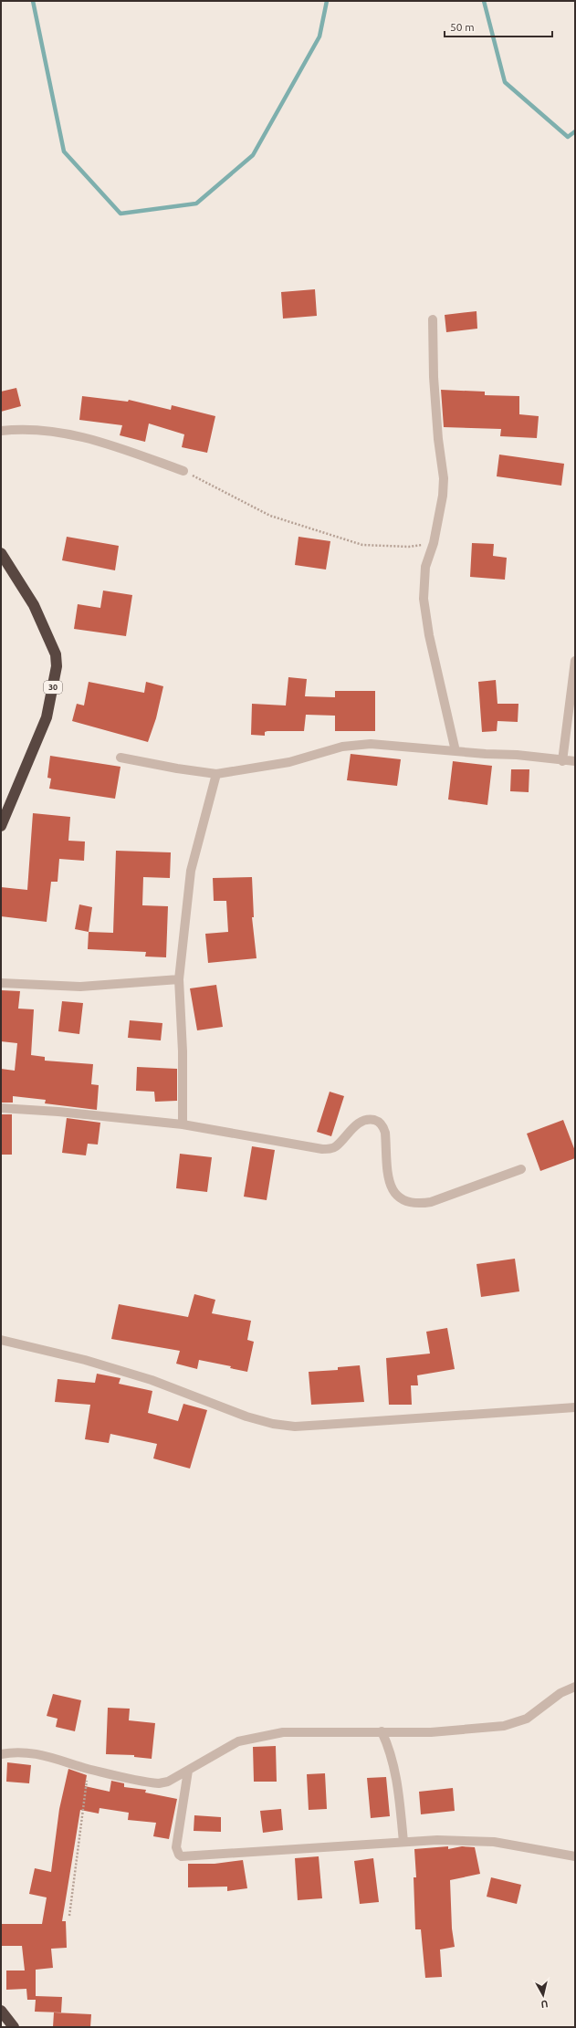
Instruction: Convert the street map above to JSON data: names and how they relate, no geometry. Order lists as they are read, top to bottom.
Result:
{
  "streets": {
    "highway": ["30"]
  },
  "scale_bar": "50 m",
  "north": "bottom"
}
